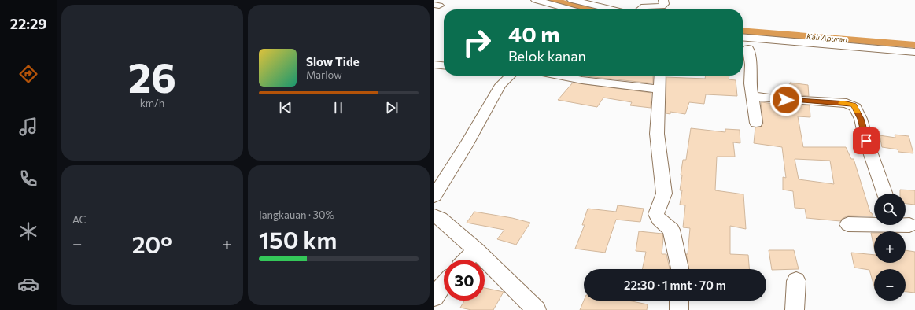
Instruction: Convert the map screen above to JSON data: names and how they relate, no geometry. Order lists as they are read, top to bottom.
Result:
{
  "water": ["Kali Apuran"],
  "page": {
    "tabs": "22:29",
    "tile": [
      ["26", "km/h"],
      "AC",
      ["Jangkauan · 30%", "150 km"]
    ],
    "turn": ["40 m", "Belok kanan"],
    "song": ["Slow Tide", "Marlow"],
    "map_buttons": ["+", "−"],
    "heat": ["−", "20°", "+"],
    "limit": "30",
    "trip": "22:30 · 1 mnt · 70 m"
  }
}
